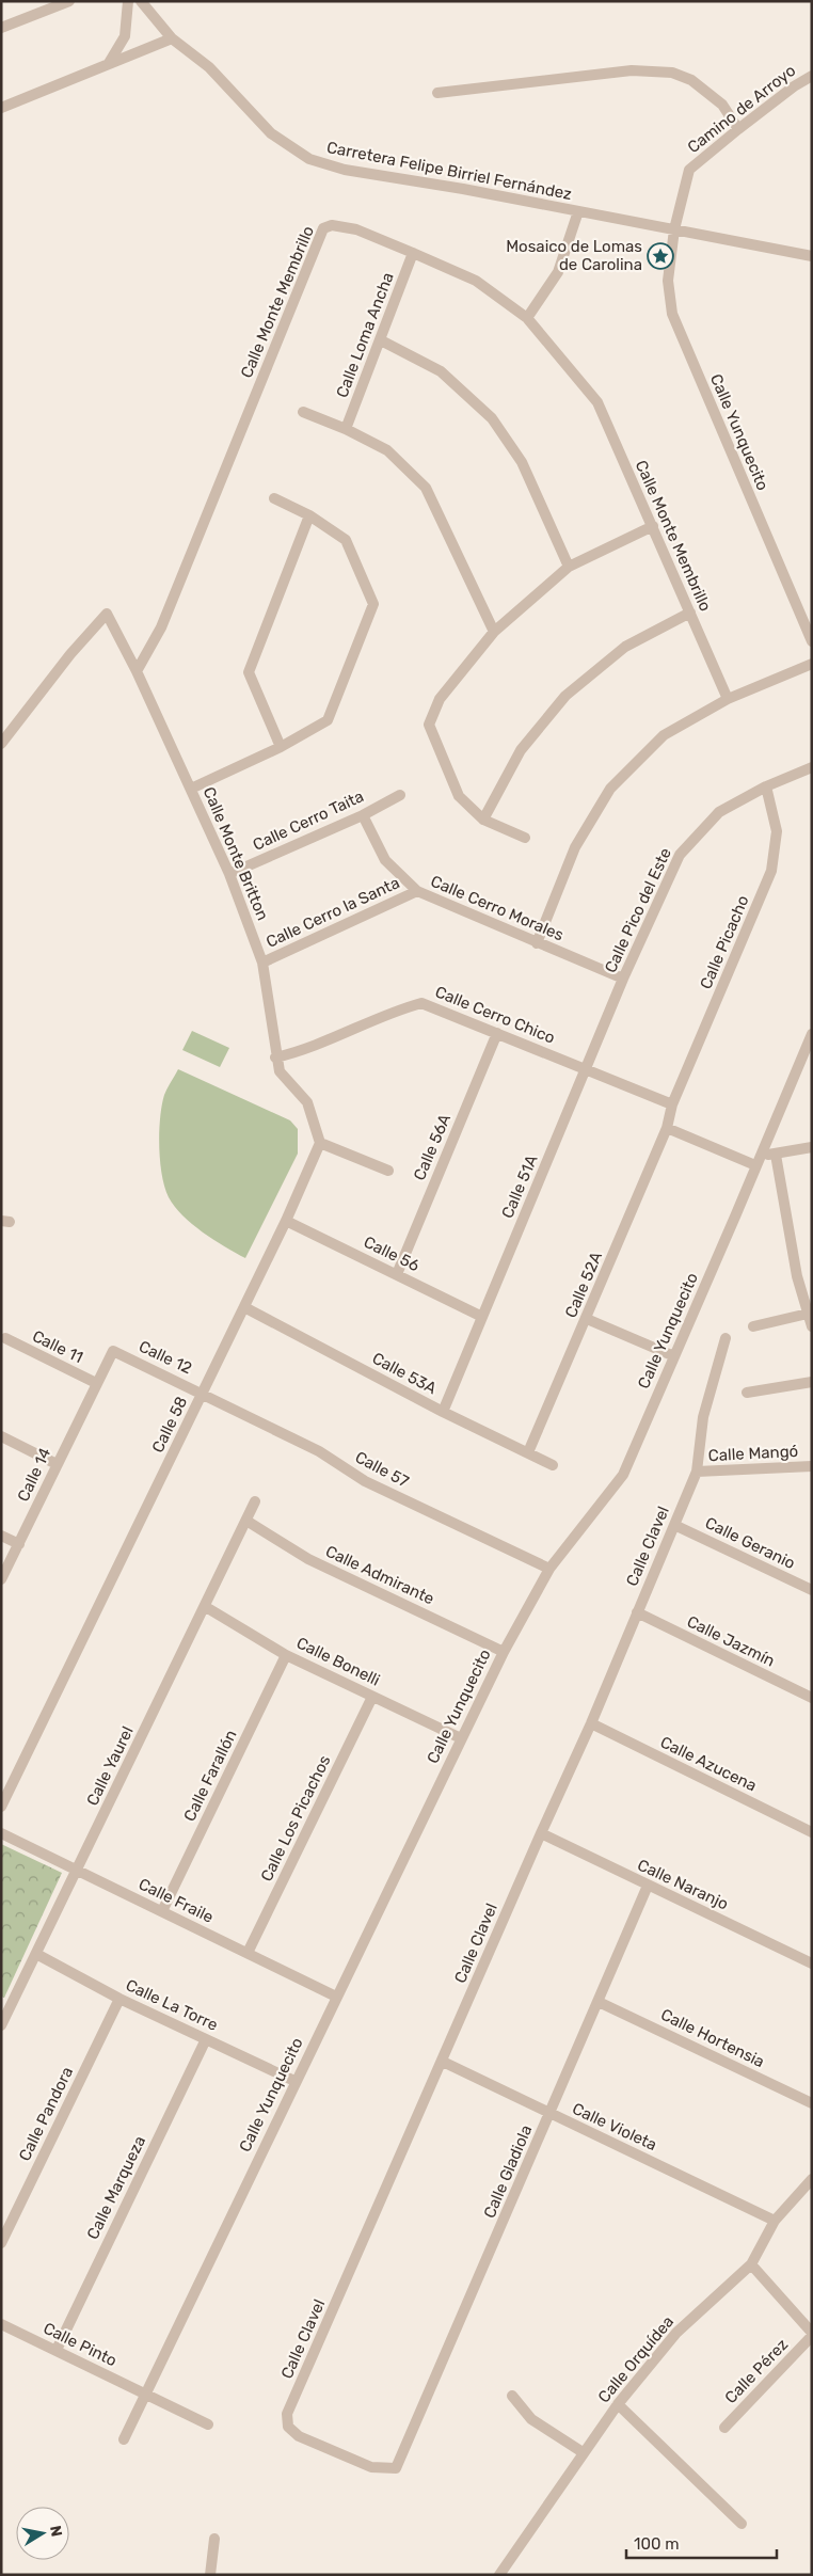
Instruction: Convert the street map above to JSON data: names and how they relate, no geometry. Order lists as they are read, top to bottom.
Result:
{
  "streets": {
    "street": [
      "Camino de Arroyo",
      "Carretera Felipe Birriel Fernández",
      "Calle Monte Membrillo",
      "Calle Loma Ancha",
      "Calle Yunquecito",
      "Calle Cerro Taita",
      "Calle Monte Britton",
      "Calle Cerro Morales",
      "Calle Pico del Este",
      "Calle Cerro la Santa",
      "Calle Picacho",
      "Calle Cerro Chico",
      "Calle 56A",
      "Calle 51A",
      "Calle 56",
      "Calle 52A",
      "Calle 11",
      "Calle 12",
      "Calle 53A",
      "Calle 58",
      "Calle Mangó",
      "Calle 57",
      "Calle 14",
      "Calle Geranio",
      "Calle Clavel",
      "Calle Admirante",
      "Calle Jazmín",
      "Calle Bonelli",
      "Calle Azucena",
      "Calle Yaurel",
      "Calle Farallón",
      "Calle Los Picachos",
      "Calle Naranjo",
      "Calle Fraile",
      "Calle La Torre",
      "Calle Hortensia",
      "Calle Pandora",
      "Calle Violeta",
      "Calle Gladiola",
      "Calle Marqueza",
      "Calle Pinto",
      "Calle Orquídea",
      "Calle Pérez"
    ]
  },
  "crossings": [
    ["Camino de Arroyo", "Carretera Felipe Birriel Fernández"],
    ["Camino de Arroyo", "Calle Yunquecito"],
    ["Carretera Felipe Birriel Fernández", "Calle Yunquecito"],
    ["Calle Monte Membrillo", "Calle Loma Ancha"],
    ["Calle Monte Membrillo", "Calle Monte Britton"],
    ["Calle Yunquecito", "Calle 57"],
    ["Calle Yunquecito", "Calle Admirante"],
    ["Calle Yunquecito", "Calle Bonelli"],
    ["Calle Yunquecito", "Calle Fraile"],
    ["Calle Yunquecito", "Calle La Torre"],
    ["Calle Yunquecito", "Calle Pinto"],
    ["Calle Cerro Taita", "Calle Monte Britton"],
    ["Calle Cerro Taita", "Calle Cerro Morales"],
    ["Calle Monte Britton", "Calle Cerro la Santa"],
    ["Calle Monte Britton", "Calle Cerro Chico"],
    ["Calle Cerro Morales", "Calle Pico del Este"],
    ["Calle Cerro Morales", "Calle Cerro la Santa"],
    ["Calle Pico del Este", "Calle Picacho"],
    ["Calle Pico del Este", "Calle Cerro Chico"],
    ["Calle Pico del Este", "Calle 51A"],
    ["Calle Picacho", "Calle Cerro Chico"],
    ["Calle Picacho", "Calle 52A"],
    ["Calle Cerro Chico", "Calle 56A"],
    ["Calle Cerro Chico", "Calle 51A"],
    ["Calle 56A", "Calle 56"],
    ["Calle 51A", "Calle 56"],
    ["Calle 51A", "Calle 53A"],
    ["Calle 56", "Calle 58"],
    ["Calle 52A", "Calle 53A"],
    ["Calle 11", "Calle 14"],
    ["Calle 12", "Calle 58"],
    ["Calle 12", "Calle 57"],
    ["Calle 12", "Calle 14"],
    ["Calle 53A", "Calle 58"],
    ["Calle 58", "Calle 57"],
    ["Calle Mangó", "Calle Clavel"],
    ["Calle Geranio", "Calle Clavel"],
    ["Calle Clavel", "Calle Jazmín"],
    ["Calle Clavel", "Calle Azucena"],
    ["Calle Clavel", "Calle Naranjo"],
    ["Calle Clavel", "Calle Violeta"],
    ["Calle Clavel", "Calle Gladiola"],
    ["Calle Admirante", "Calle Yaurel"],
    ["Calle Bonelli", "Calle Yaurel"],
    ["Calle Bonelli", "Calle Farallón"],
    ["Calle Bonelli", "Calle Los Picachos"],
    ["Calle Yaurel", "Calle Fraile"],
    ["Calle Yaurel", "Calle La Torre"],
    ["Calle Farallón", "Calle Fraile"],
    ["Calle Los Picachos", "Calle Fraile"],
    ["Calle Naranjo", "Calle Gladiola"],
    ["Calle La Torre", "Calle Pandora"],
    ["Calle La Torre", "Calle Marqueza"],
    ["Calle Hortensia", "Calle Gladiola"],
    ["Calle Violeta", "Calle Gladiola"],
    ["Calle Violeta", "Calle Orquídea"],
    ["Calle Marqueza", "Calle Pinto"]
  ],
  "places": {
    "place": ["Mosaico de Lomas de Carolina"]
  },
  "scale_bar": "100 m",
  "north": "right"
}
